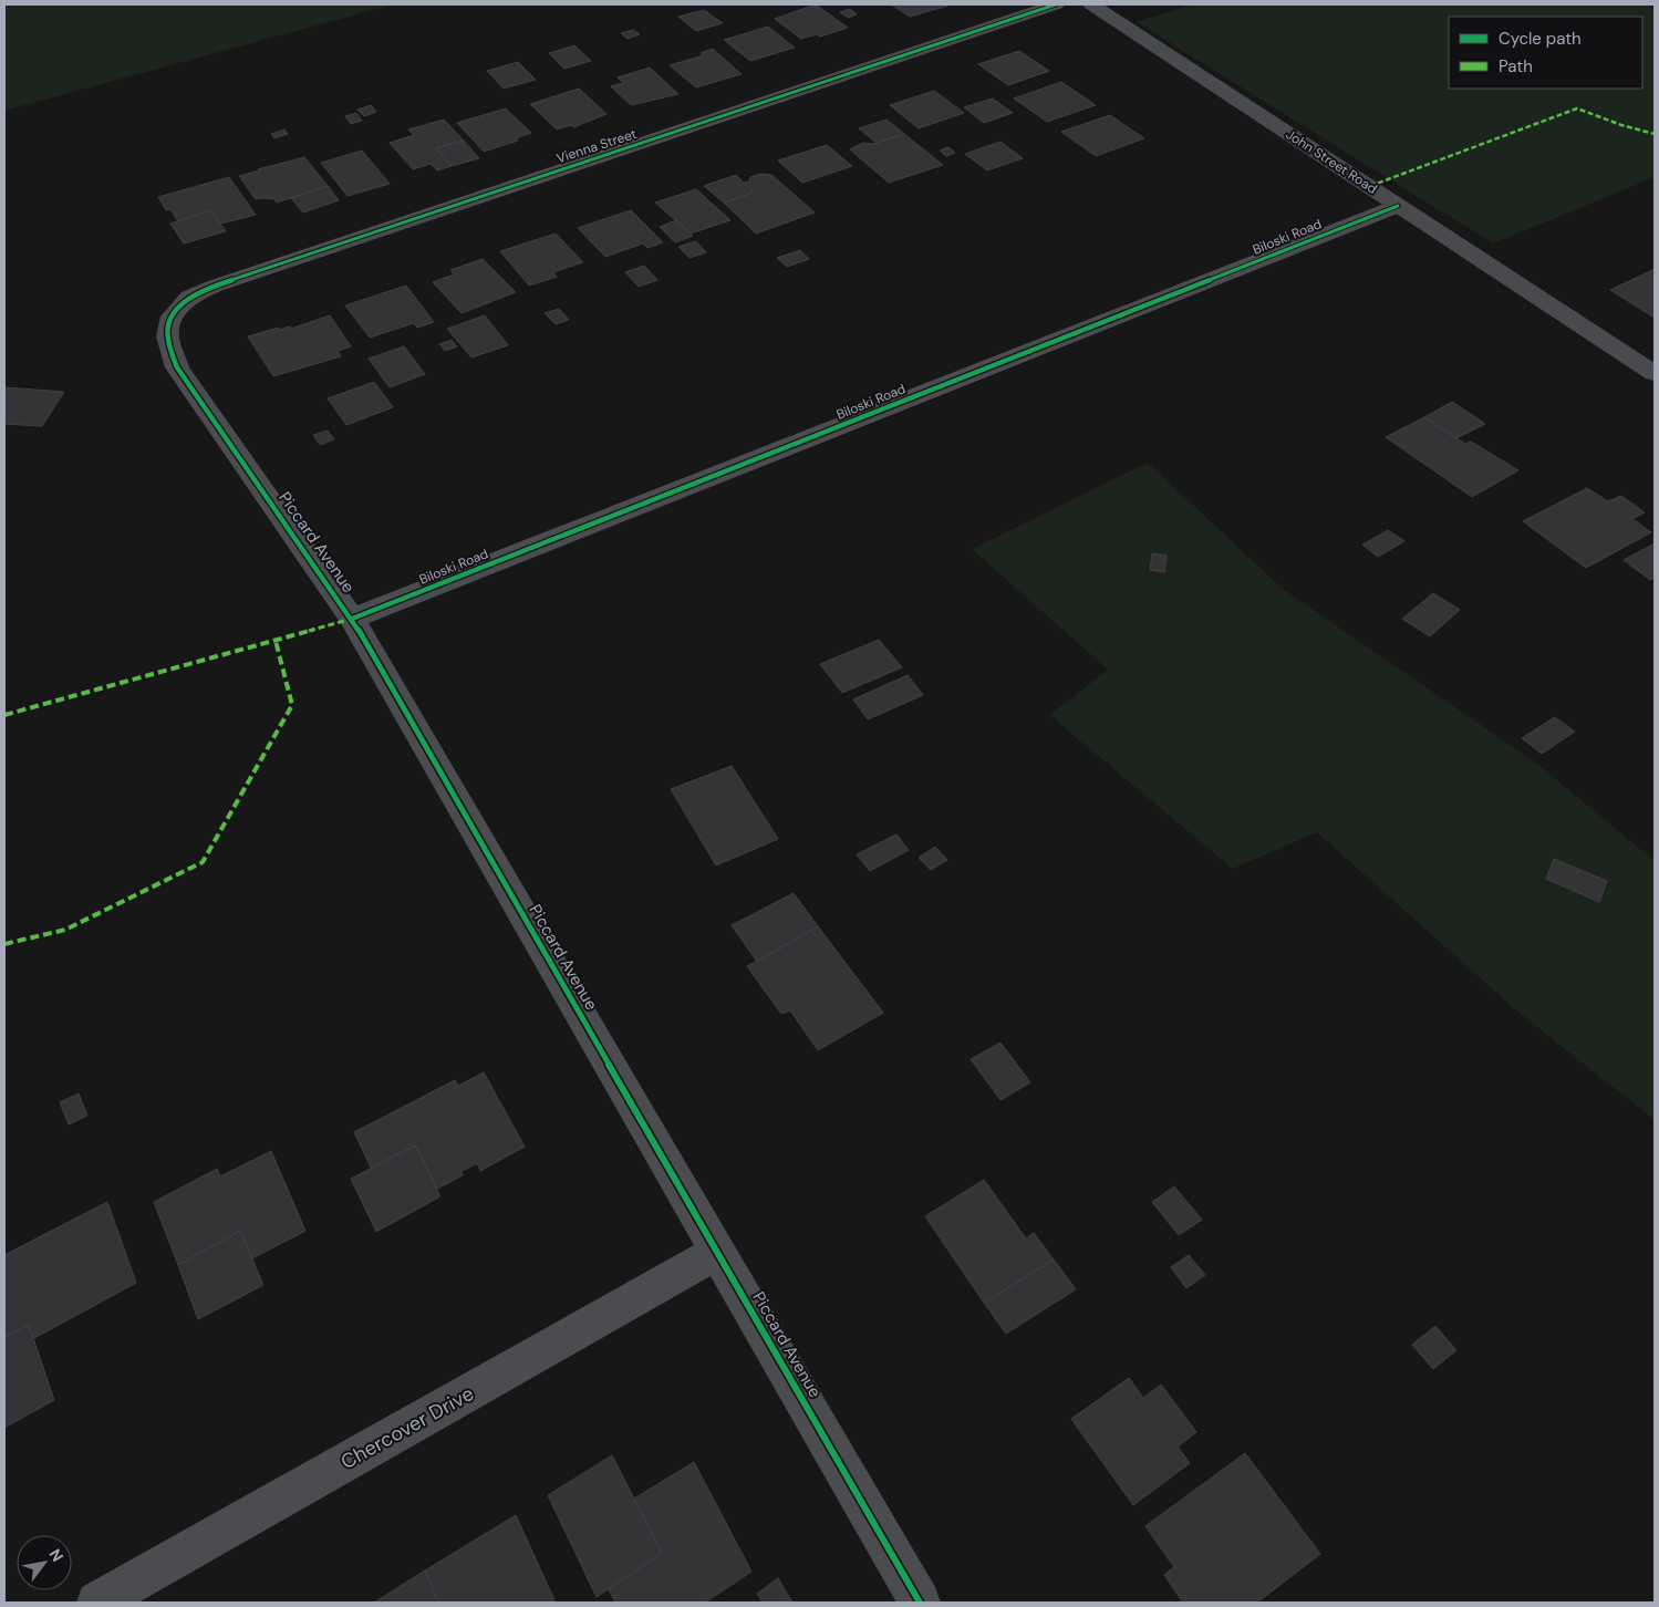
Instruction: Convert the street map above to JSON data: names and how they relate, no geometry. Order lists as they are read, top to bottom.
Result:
{
  "streets": {
    "main road": ["John Street Road"],
    "street": [
      "Vienna Street",
      "Biloski Road",
      "Piccard Avenue",
      "Chercover Drive"
    ]
  },
  "crossings": [
    ["Vienna Street", "Piccard Avenue"],
    ["John Street Road", "Biloski Road"],
    ["Biloski Road", "Piccard Avenue"],
    ["Piccard Avenue", "Chercover Drive"]
  ],
  "legend": ["Cycle path", "Path"],
  "north": "top right"
}
